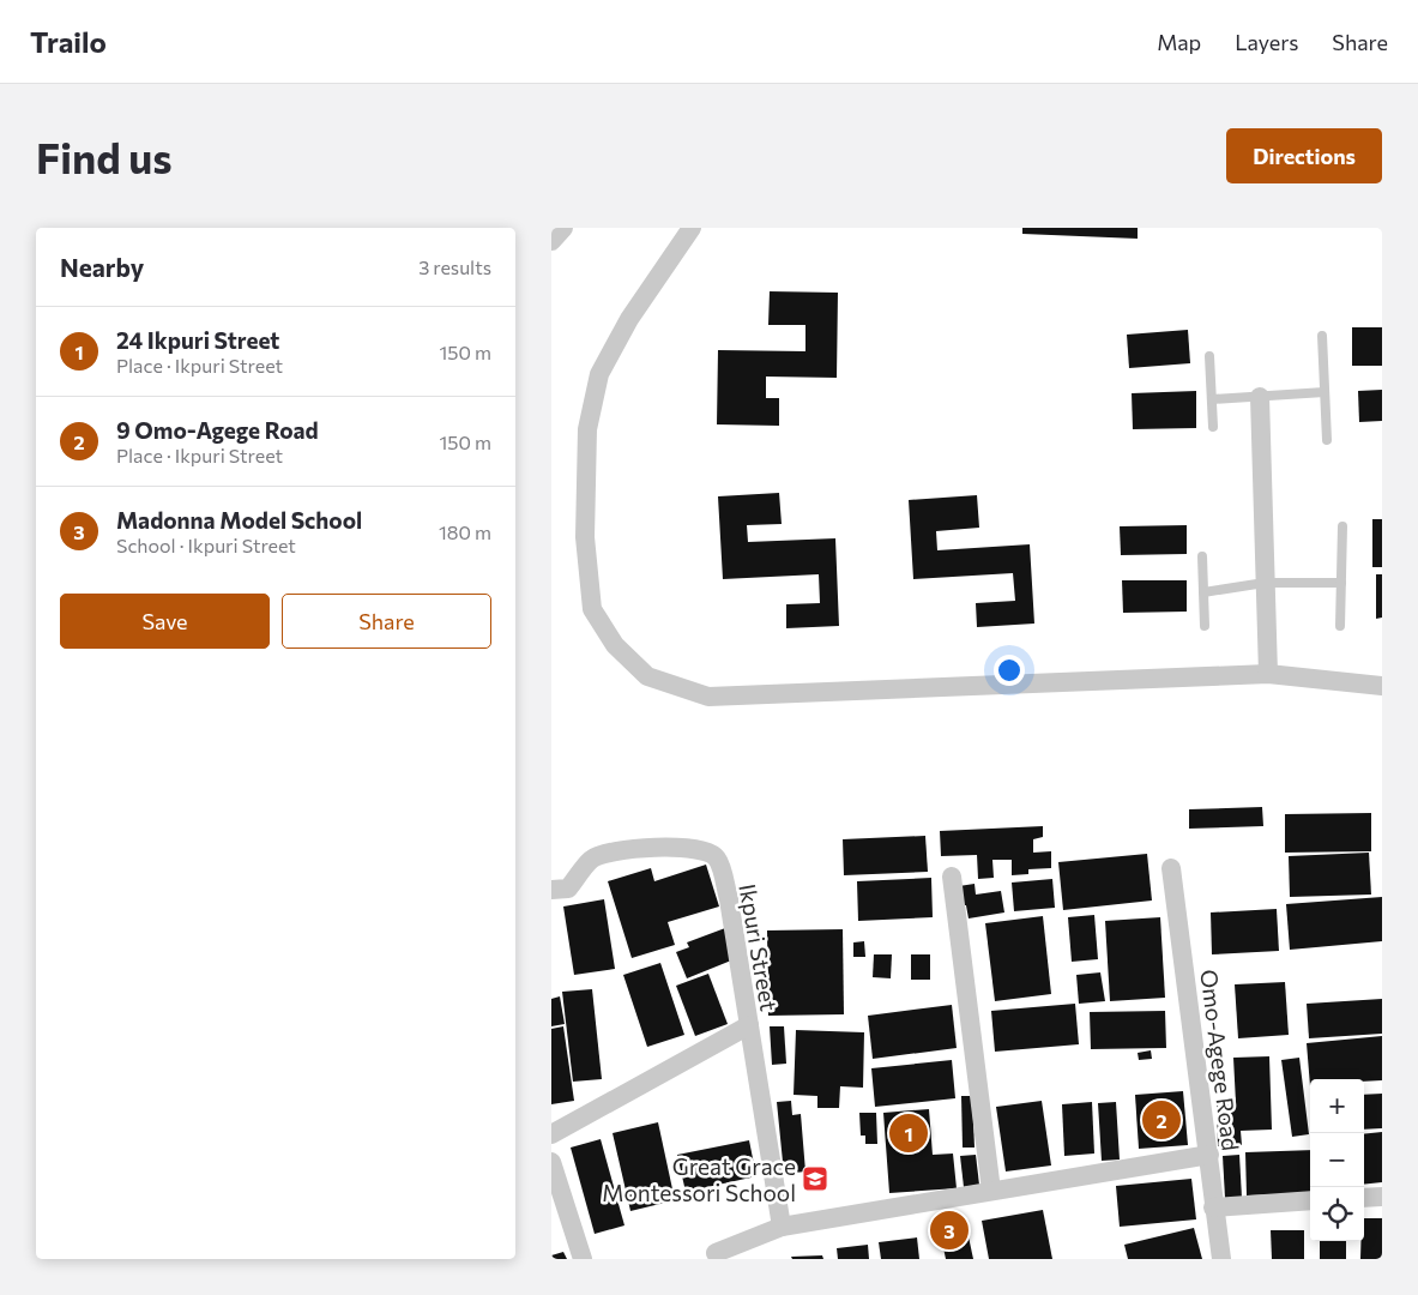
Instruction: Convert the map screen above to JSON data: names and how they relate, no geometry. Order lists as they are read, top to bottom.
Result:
{
  "streets": {
    "street": ["Ikpuri Street", "Omo-Agege Road"]
  },
  "places": {
    "school or university": ["Great Grace Montessori School"]
  },
  "page": {
    "header": "Trailo",
    "nav": ["Map", "Layers", "Share"],
    "buttons": [
      "Directions",
      ["Save", "Share"]
    ],
    "title": "Find us",
    "heading": ["Nearby", "3 results"],
    "list": [
      {
        "mark": "1",
        "name": "24 Ikpuri Street",
        "note": "Place · Ikpuri Street",
        "value": "150 m"
      },
      {
        "mark": "2",
        "name": "9 Omo-Agege Road",
        "note": "Place · Ikpuri Street",
        "value": "150 m"
      },
      {
        "mark": "3",
        "name": "Madonna Model School",
        "note": "School · Ikpuri Street",
        "value": "180 m"
      }
    ],
    "map_buttons": ["+", "−"],
    "pins": ["2", "1", "3"]
  }
}
